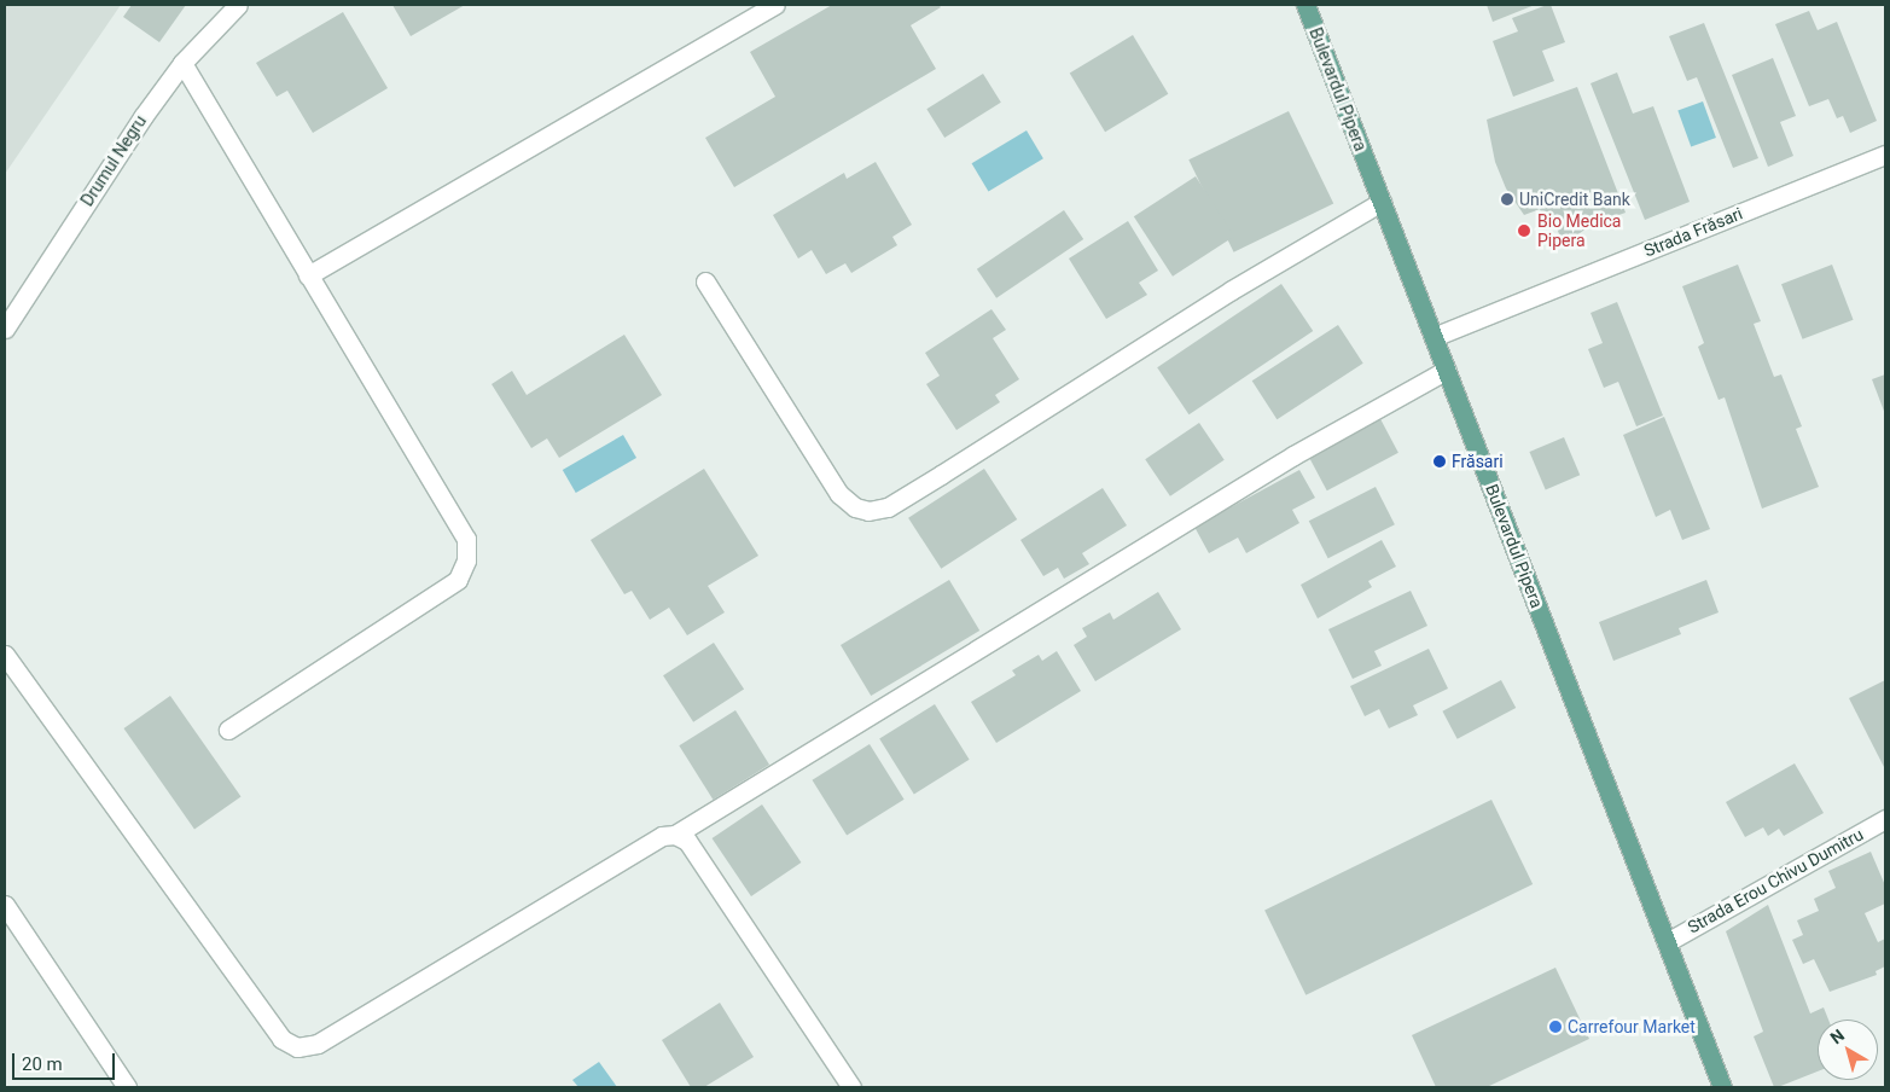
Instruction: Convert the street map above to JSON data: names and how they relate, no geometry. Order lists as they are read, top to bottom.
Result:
{
  "streets": {
    "main road": ["Bulevardul Pipera"],
    "street": ["Drumul Negru", "Strada Frăsari", "Strada Erou Chivu Dumitru"]
  },
  "crossings": [
    ["Bulevardul Pipera", "Strada Frăsari"],
    ["Bulevardul Pipera", "Strada Erou Chivu Dumitru"]
  ],
  "places": [
    "UniCredit Bank",
    "Bio Medica Pipera",
    "Frăsari",
    "Carrefour Market"
  ],
  "scale_bar": "20 m",
  "north": "top left"
}
